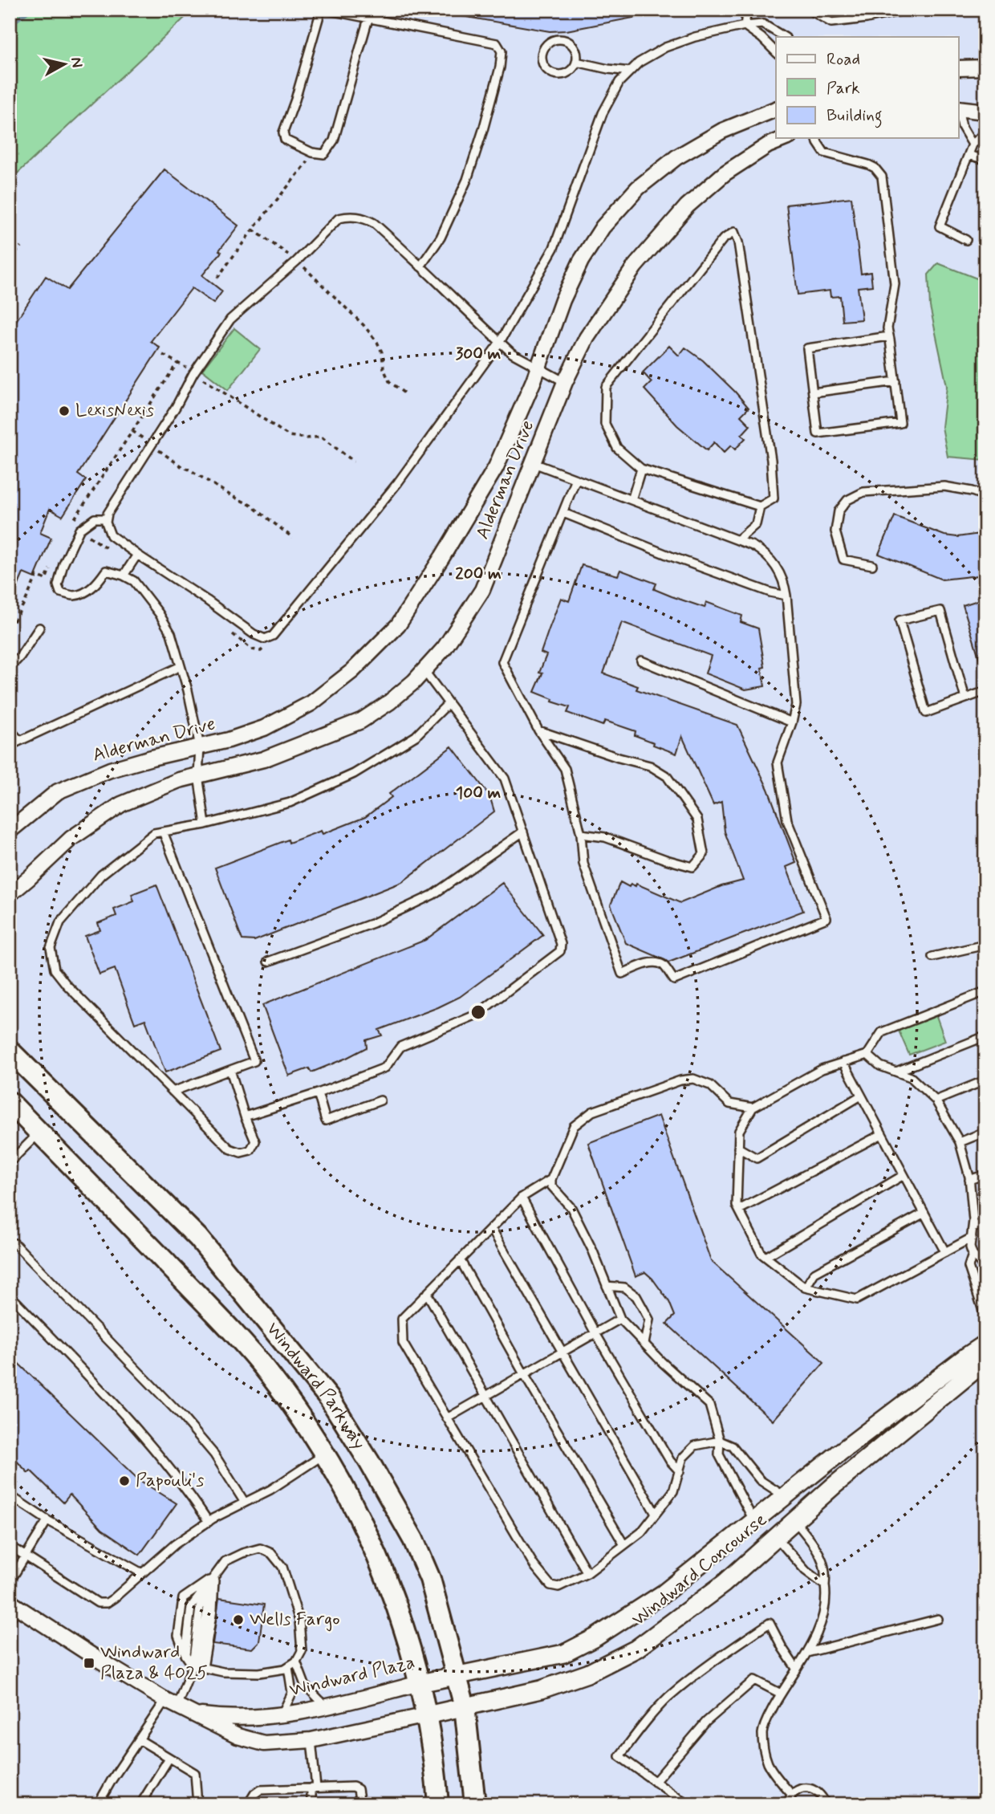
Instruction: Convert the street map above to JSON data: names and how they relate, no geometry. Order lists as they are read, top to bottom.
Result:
{
  "streets": {
    "main road": ["Windward Parkway"],
    "street": ["Alderman Drive", "Windward Concourse", "Windward Plaza"]
  },
  "crossings": [
    ["Windward Parkway", "Windward Concourse"],
    ["Windward Parkway", "Windward Plaza"],
    ["Windward Concourse", "Windward Plaza"]
  ],
  "places": {
    "other": ["LexisNexis", "Papouli's", "Wells Fargo"],
    "transit": ["Windward Plaza & 4025"]
  },
  "legend": ["Road", "Park", "Building"],
  "north": "right",
  "rings": ["300 m", "200 m", "100 m"]
}
